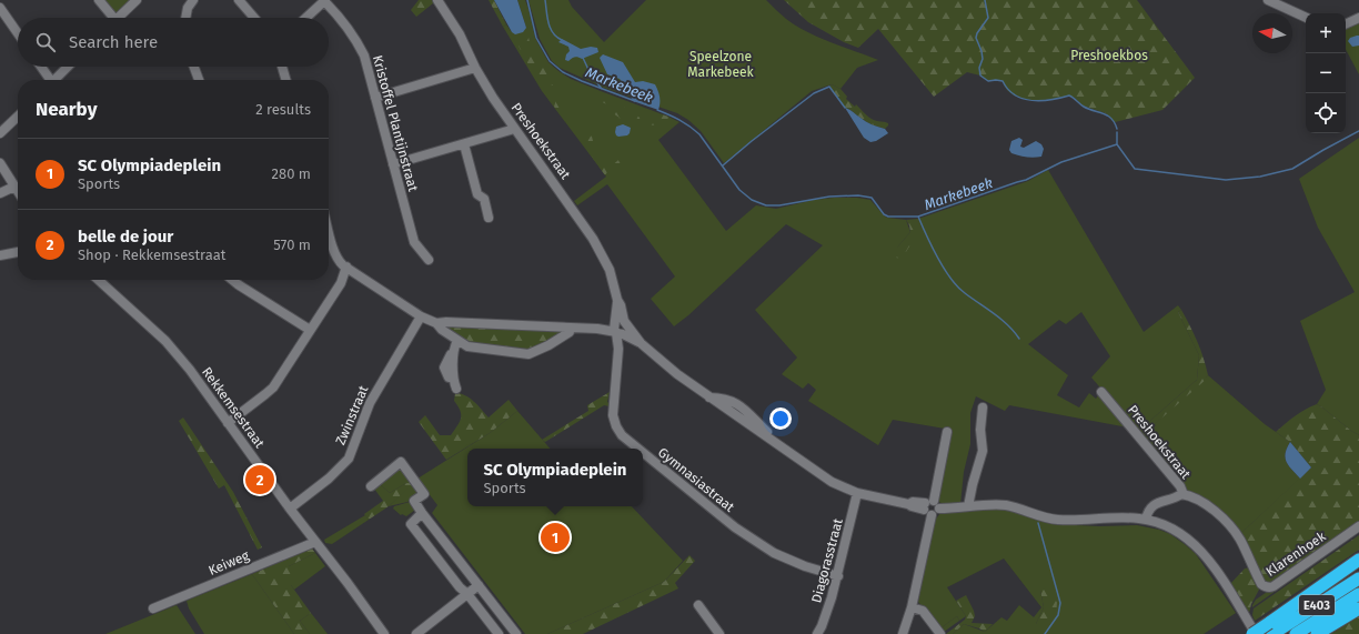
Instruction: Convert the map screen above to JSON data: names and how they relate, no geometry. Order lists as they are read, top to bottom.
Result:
{
  "streets": {
    "highway": ["E403"],
    "street": [
      "Kristoffel Plantijnstraat",
      "Preshoekstraat",
      "Rekkemsestraat",
      "Zwinstraat",
      "Gymnasiastraat",
      "Klarenhoek",
      "Diagorasstraat",
      "Keiweg"
    ]
  },
  "crossings": [
    ["Preshoekstraat", "Gymnasiastraat"],
    ["Preshoekstraat", "Klarenhoek"],
    ["Rekkemsestraat", "Zwinstraat"],
    ["Rekkemsestraat", "Keiweg"],
    ["Gymnasiastraat", "Diagorasstraat"]
  ],
  "water": ["Markebeek"],
  "parks": ["Preshoekbos", "Speelzone Markebeek"],
  "north": "left",
  "page": {
    "map_buttons": ["+", "−"],
    "search": "Search here",
    "heading": ["Nearby", "2 results"],
    "list": [
      {
        "mark": "1",
        "name": "SC Olympiadeplein",
        "note": "Sports",
        "value": "280 m"
      },
      {
        "mark": "2",
        "name": "belle de jour",
        "note": "Shop · Rekkemsestraat",
        "value": "570 m"
      }
    ],
    "popup": ["SC Olympiadeplein", "Sports"],
    "pins": ["2", "1"]
  }
}
